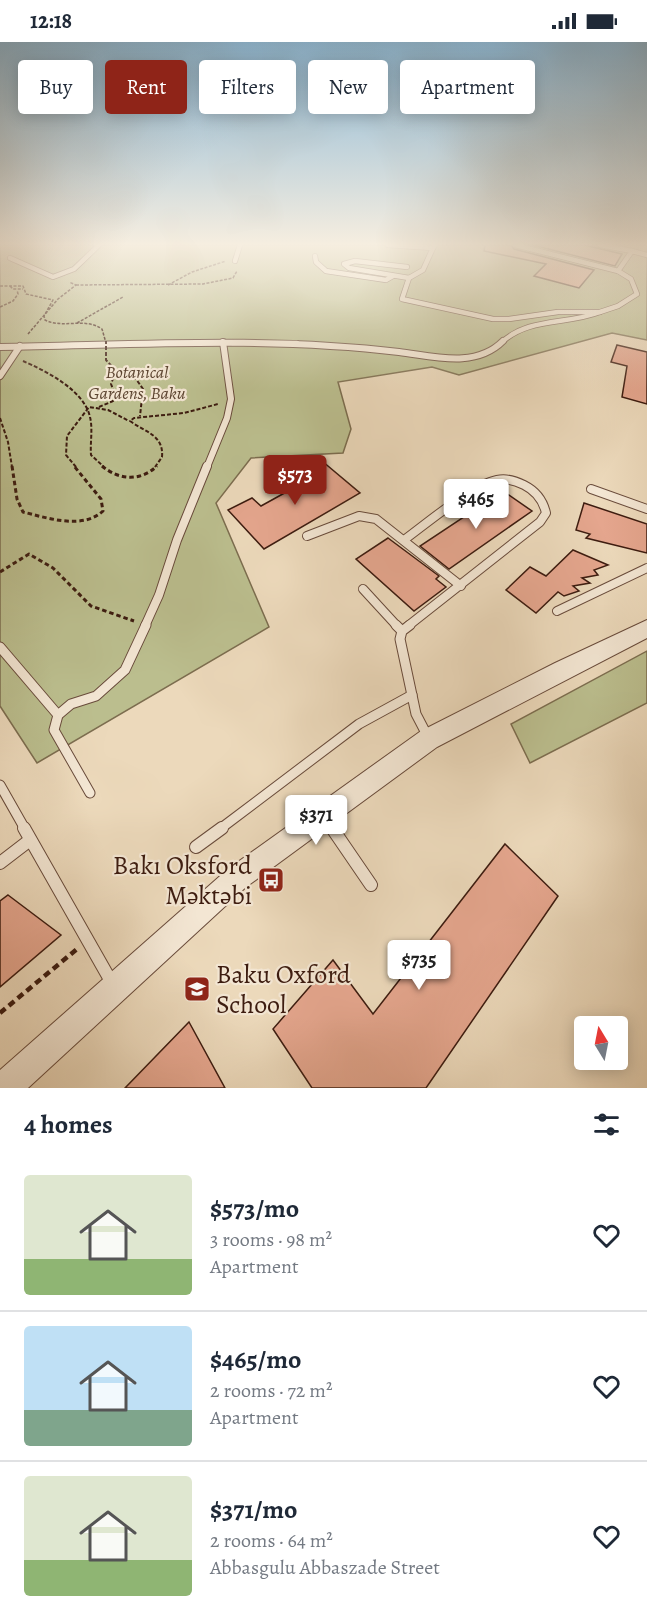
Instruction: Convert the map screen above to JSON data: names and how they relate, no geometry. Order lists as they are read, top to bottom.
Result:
{
  "parks": ["Botanical Gardens, Baku"],
  "places": {
    "bus stop": ["Bakı Oksford Məktəbi"],
    "school or university": ["Baku Oxford School"]
  },
  "north": "top",
  "page": {
    "status": "12:18",
    "chip": [
      "Buy",
      "Rent",
      "Filters",
      "New",
      "Apartment"
    ],
    "price": [
      "$573",
      "$465",
      "$371",
      "$735"
    ],
    "heading": "4 homes",
    "list": [
      {
        "name": "$573/mo",
        "note": "3 rooms · 98 m² · Apartment"
      },
      {
        "name": "$465/mo",
        "note": "2 rooms · 72 m² · Apartment"
      },
      {
        "name": "$371/mo",
        "note": "2 rooms · 64 m² · Abbasgulu Abbaszade Street"
      }
    ]
  }
}
